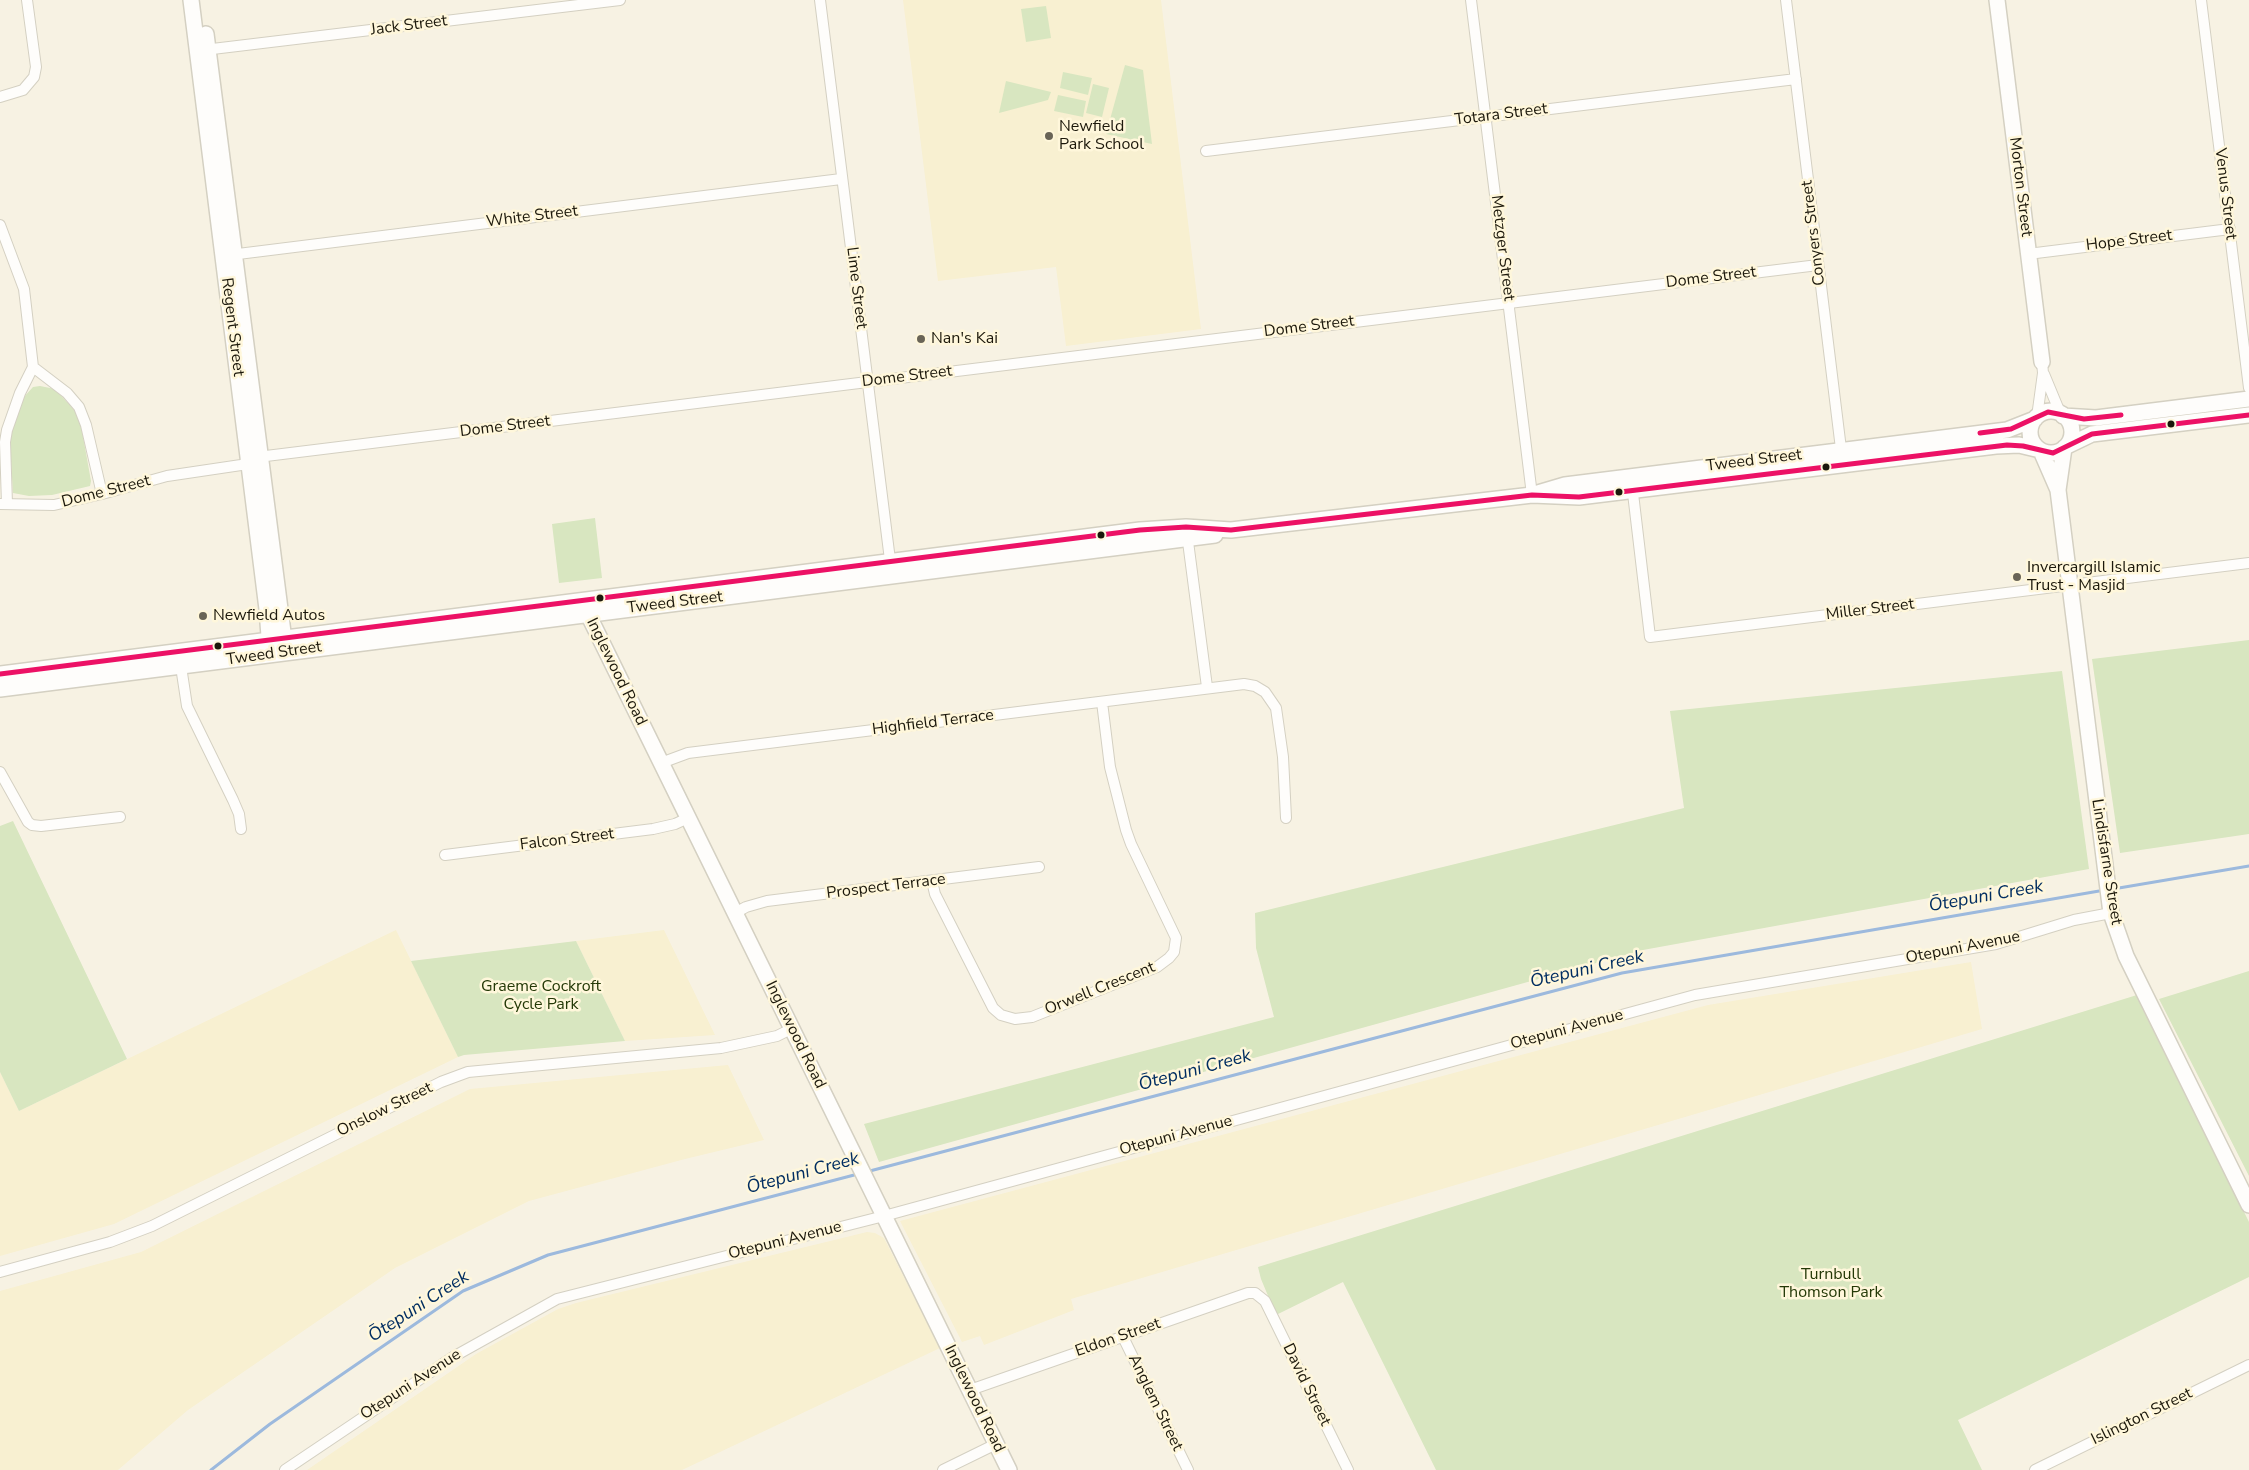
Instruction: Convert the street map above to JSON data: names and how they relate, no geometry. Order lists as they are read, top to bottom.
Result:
{
  "streets": {
    "main road": [
      "Morton Street",
      "Regent Street",
      "Tweed Street",
      "Inglewood Road",
      "Lindisfarne Street"
    ],
    "street": [
      "Jack Street",
      "Totara Street",
      "Venus Street",
      "White Street",
      "Conyers Street",
      "Hope Street",
      "Metzger Street",
      "Dome Street",
      "Lime Street",
      "Miller Street",
      "Highfield Terrace",
      "Falcon Street",
      "Prospect Terrace",
      "Otepuni Avenue",
      "Orwell Crescent",
      "Onslow Street",
      "Eldon Street",
      "David Street",
      "Anglem Street",
      "Islington Street"
    ]
  },
  "crossings": [
    ["Jack Street", "Regent Street"],
    ["Totara Street", "Conyers Street"],
    ["Totara Street", "Metzger Street"],
    ["Morton Street", "Hope Street"],
    ["Morton Street", "Tweed Street"],
    ["Morton Street", "Lindisfarne Street"],
    ["Venus Street", "Hope Street"],
    ["White Street", "Lime Street"],
    ["White Street", "Regent Street"],
    ["Conyers Street", "Dome Street"],
    ["Conyers Street", "Tweed Street"],
    ["Metzger Street", "Dome Street"],
    ["Metzger Street", "Tweed Street"],
    ["Dome Street", "Lime Street"],
    ["Dome Street", "Regent Street"],
    ["Lime Street", "Tweed Street"],
    ["Regent Street", "Tweed Street"],
    ["Tweed Street", "Miller Street"],
    ["Tweed Street", "Inglewood Road"],
    ["Tweed Street", "Lindisfarne Street"],
    ["Miller Street", "Lindisfarne Street"],
    ["Inglewood Road", "Highfield Terrace"],
    ["Inglewood Road", "Falcon Street"],
    ["Inglewood Road", "Prospect Terrace"],
    ["Inglewood Road", "Otepuni Avenue"],
    ["Inglewood Road", "Onslow Street"],
    ["Inglewood Road", "Eldon Street"],
    ["Highfield Terrace", "Orwell Crescent"],
    ["Lindisfarne Street", "Otepuni Avenue"],
    ["Prospect Terrace", "Orwell Crescent"],
    ["Eldon Street", "David Street"],
    ["Eldon Street", "Anglem Street"]
  ],
  "water": ["Ōtepuni Creek"],
  "parks": ["Graeme Cockroft Cycle Park", "Turnbull Thomson Park"],
  "places": [
    "Newfield Park School",
    "Nan's Kai",
    "Invercargill Islamic Trust - Masjid",
    "Newfield Autos"
  ]
}
